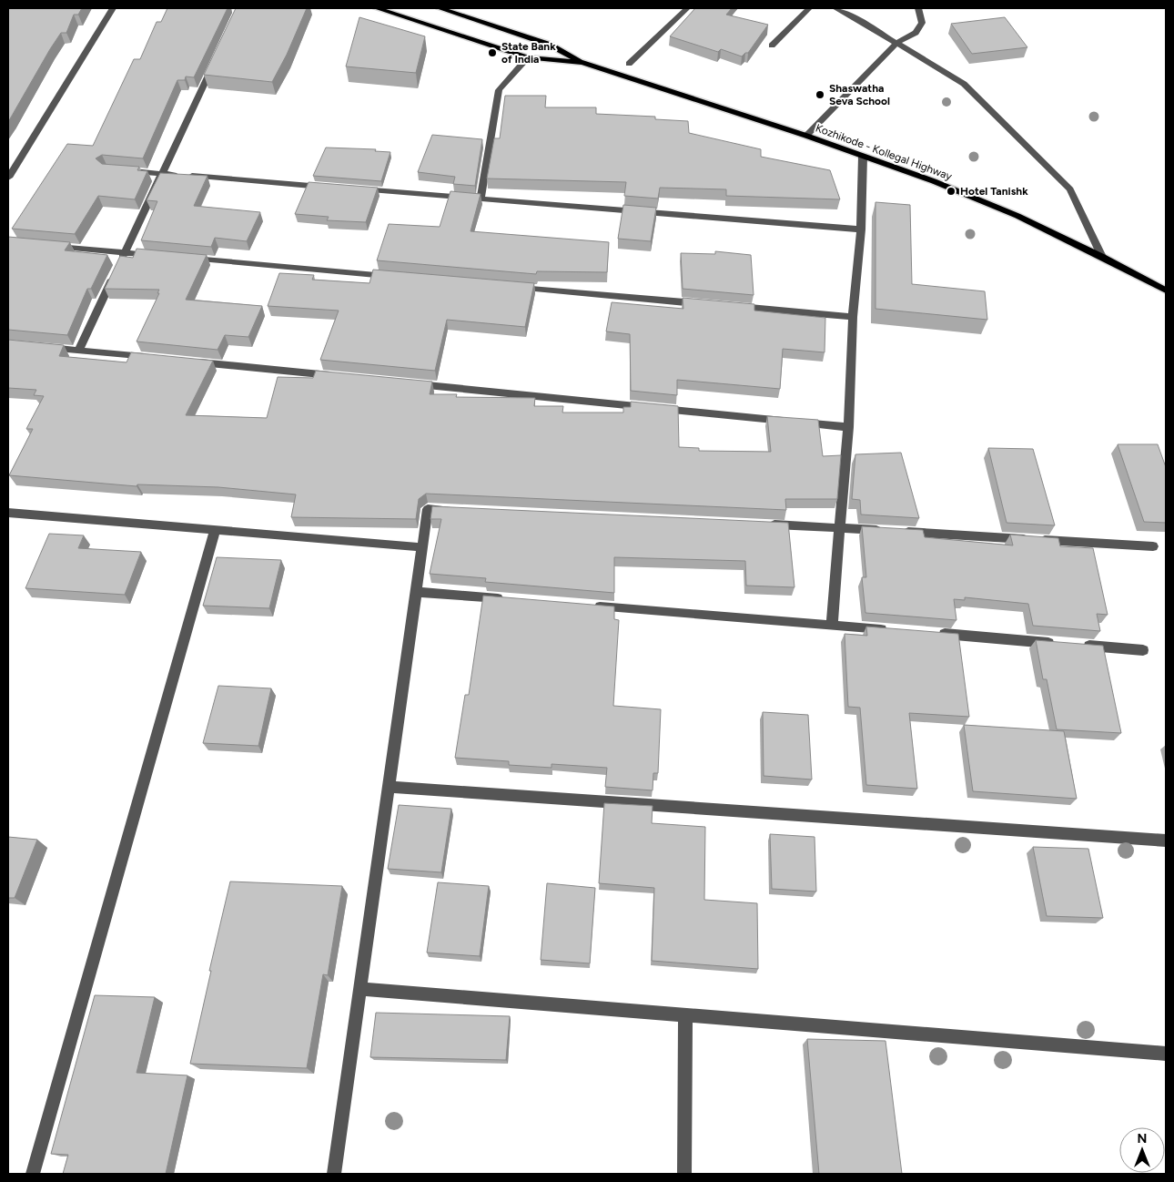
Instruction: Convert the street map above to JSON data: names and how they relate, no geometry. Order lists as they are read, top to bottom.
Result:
{
  "streets": {
    "main road": ["Kozhikode - Kollegal Highway"]
  },
  "places": ["State Bank of India", "Shaswatha Seva School", "Hotel Tanishk"],
  "north": "top"
}
